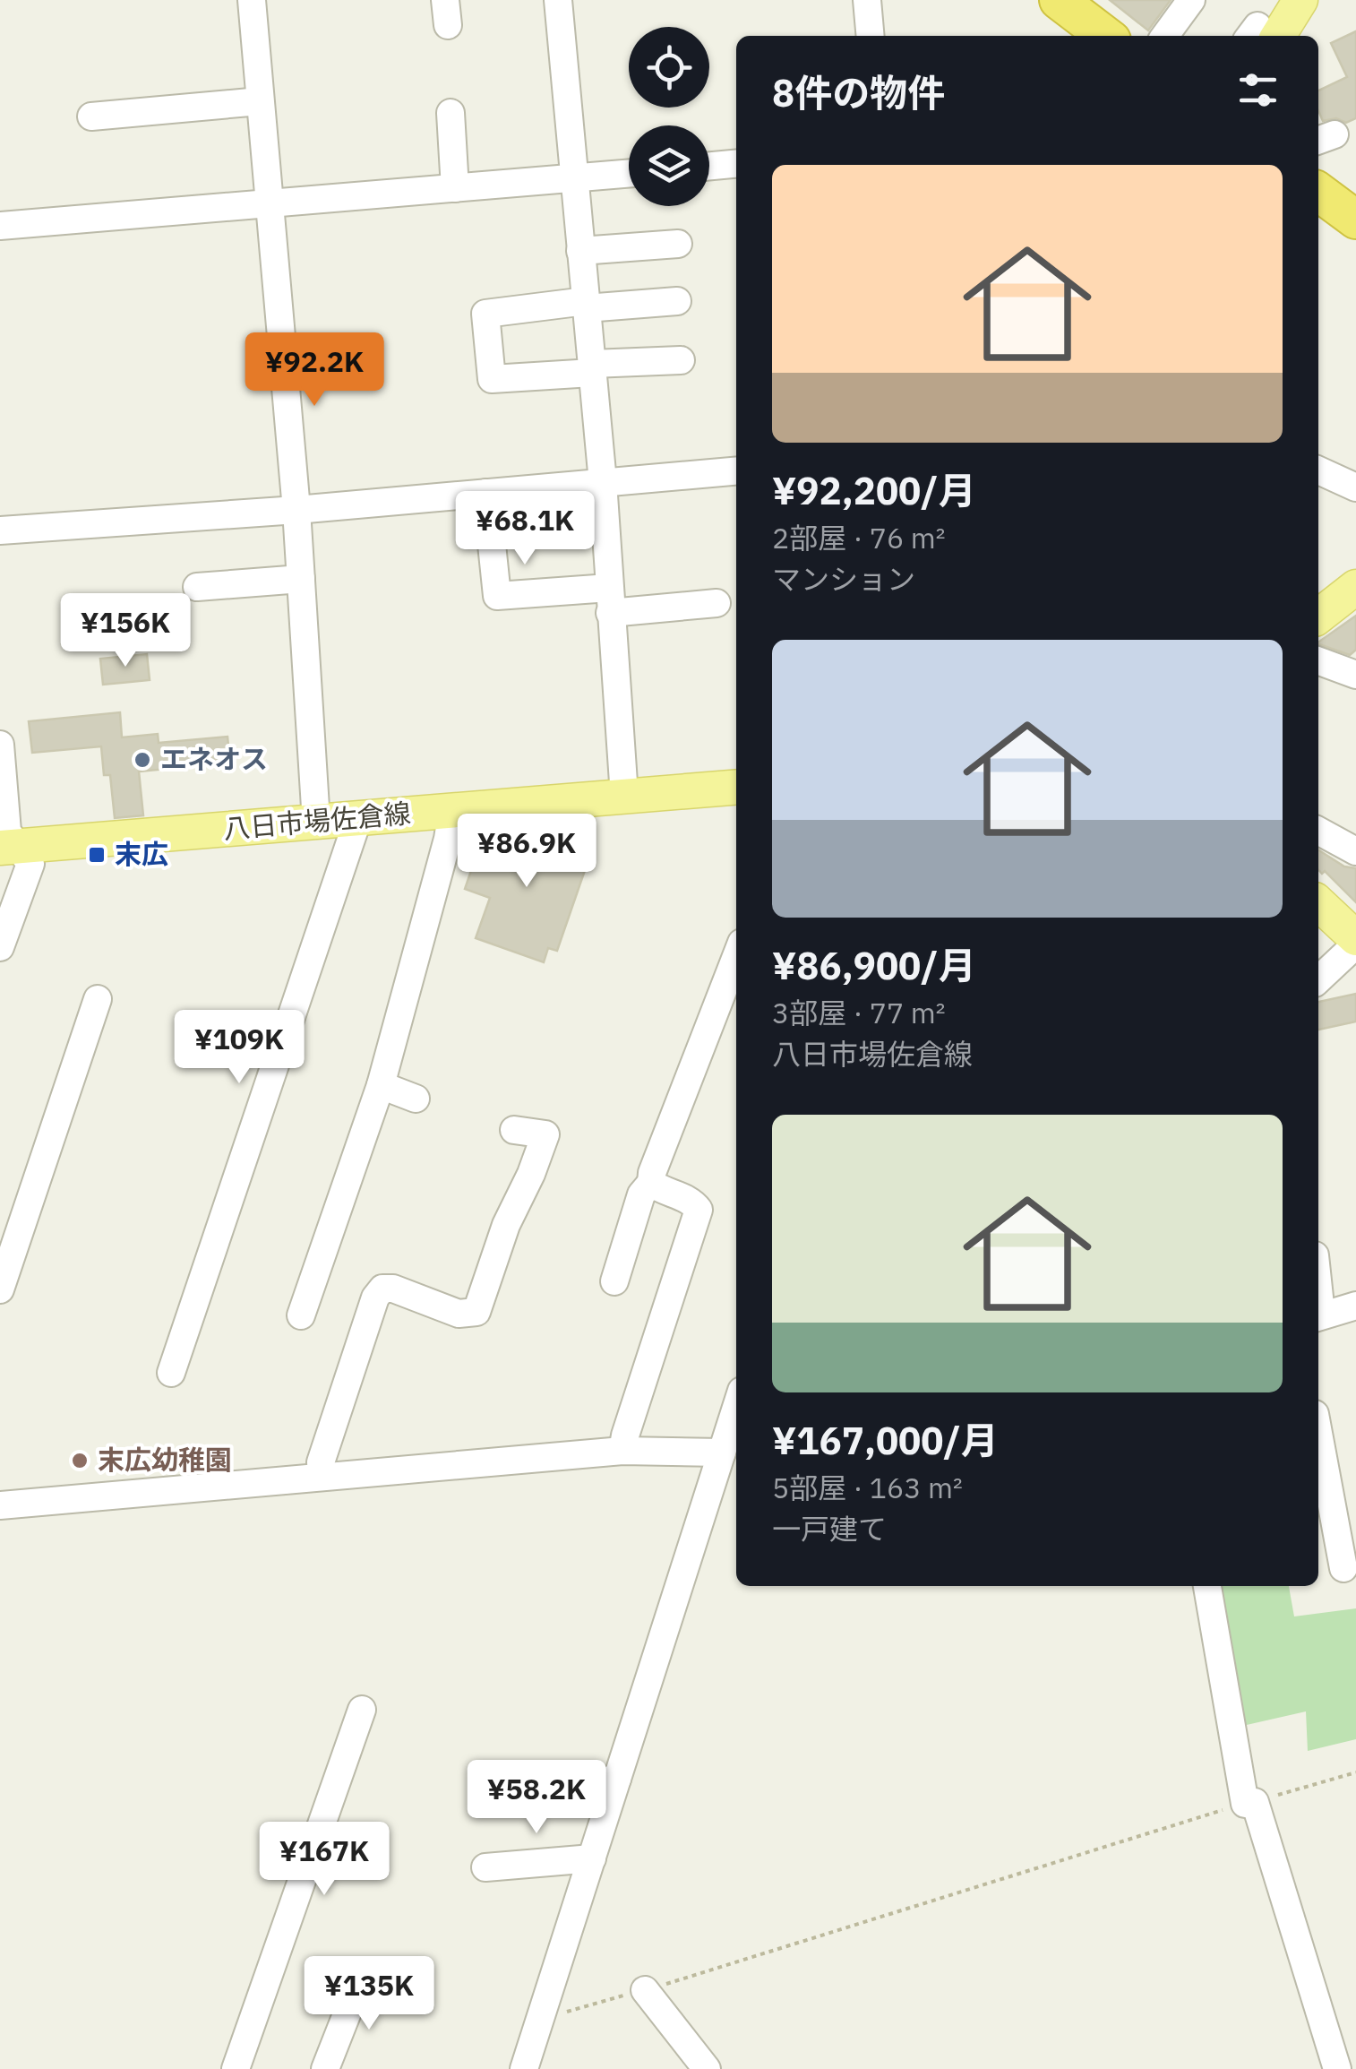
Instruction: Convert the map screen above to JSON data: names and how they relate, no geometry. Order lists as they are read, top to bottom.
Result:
{
  "streets": {
    "main road": ["八日市場佐倉線"]
  },
  "places": {
    "other": ["エネオス", "末広幼稚園"],
    "transit": ["末広"]
  },
  "page": {
    "heading": "8件の物件",
    "list": [
      {
        "name": "¥92,200/月",
        "note": "2部屋 · 76 m² · マンション"
      },
      {
        "name": "¥86,900/月",
        "note": "3部屋 · 77 m² · 八日市場佐倉線"
      },
      {
        "name": "¥167,000/月",
        "note": "5部屋 · 163 m² · 一戸建て"
      }
    ],
    "price": [
      "¥92.2K",
      "¥68.1K",
      "¥156K",
      "¥86.9K",
      "¥109K",
      "¥58.2K",
      "¥167K",
      "¥135K"
    ]
  }
}
